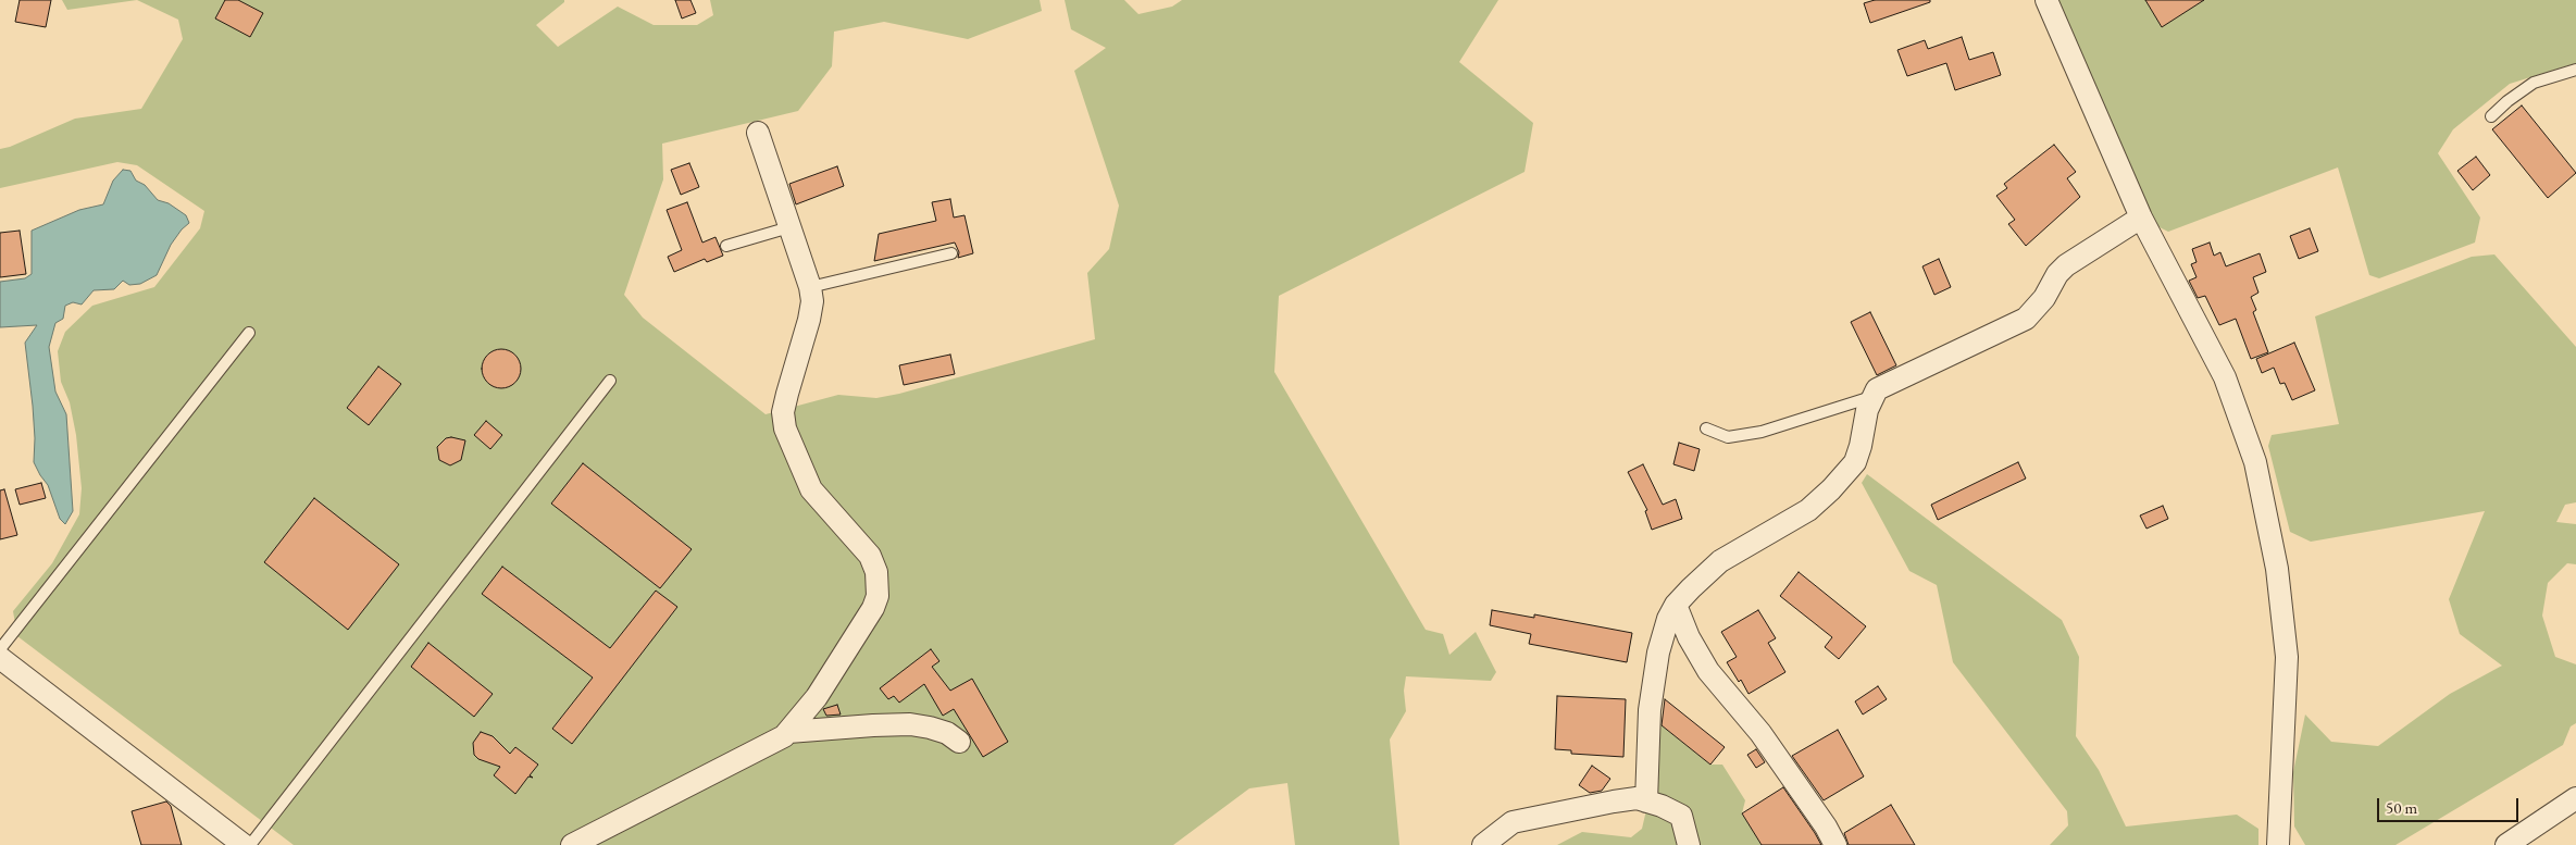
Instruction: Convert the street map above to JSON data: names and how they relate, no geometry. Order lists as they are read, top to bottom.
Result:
{
  "scale_bar": "50 m"
}
